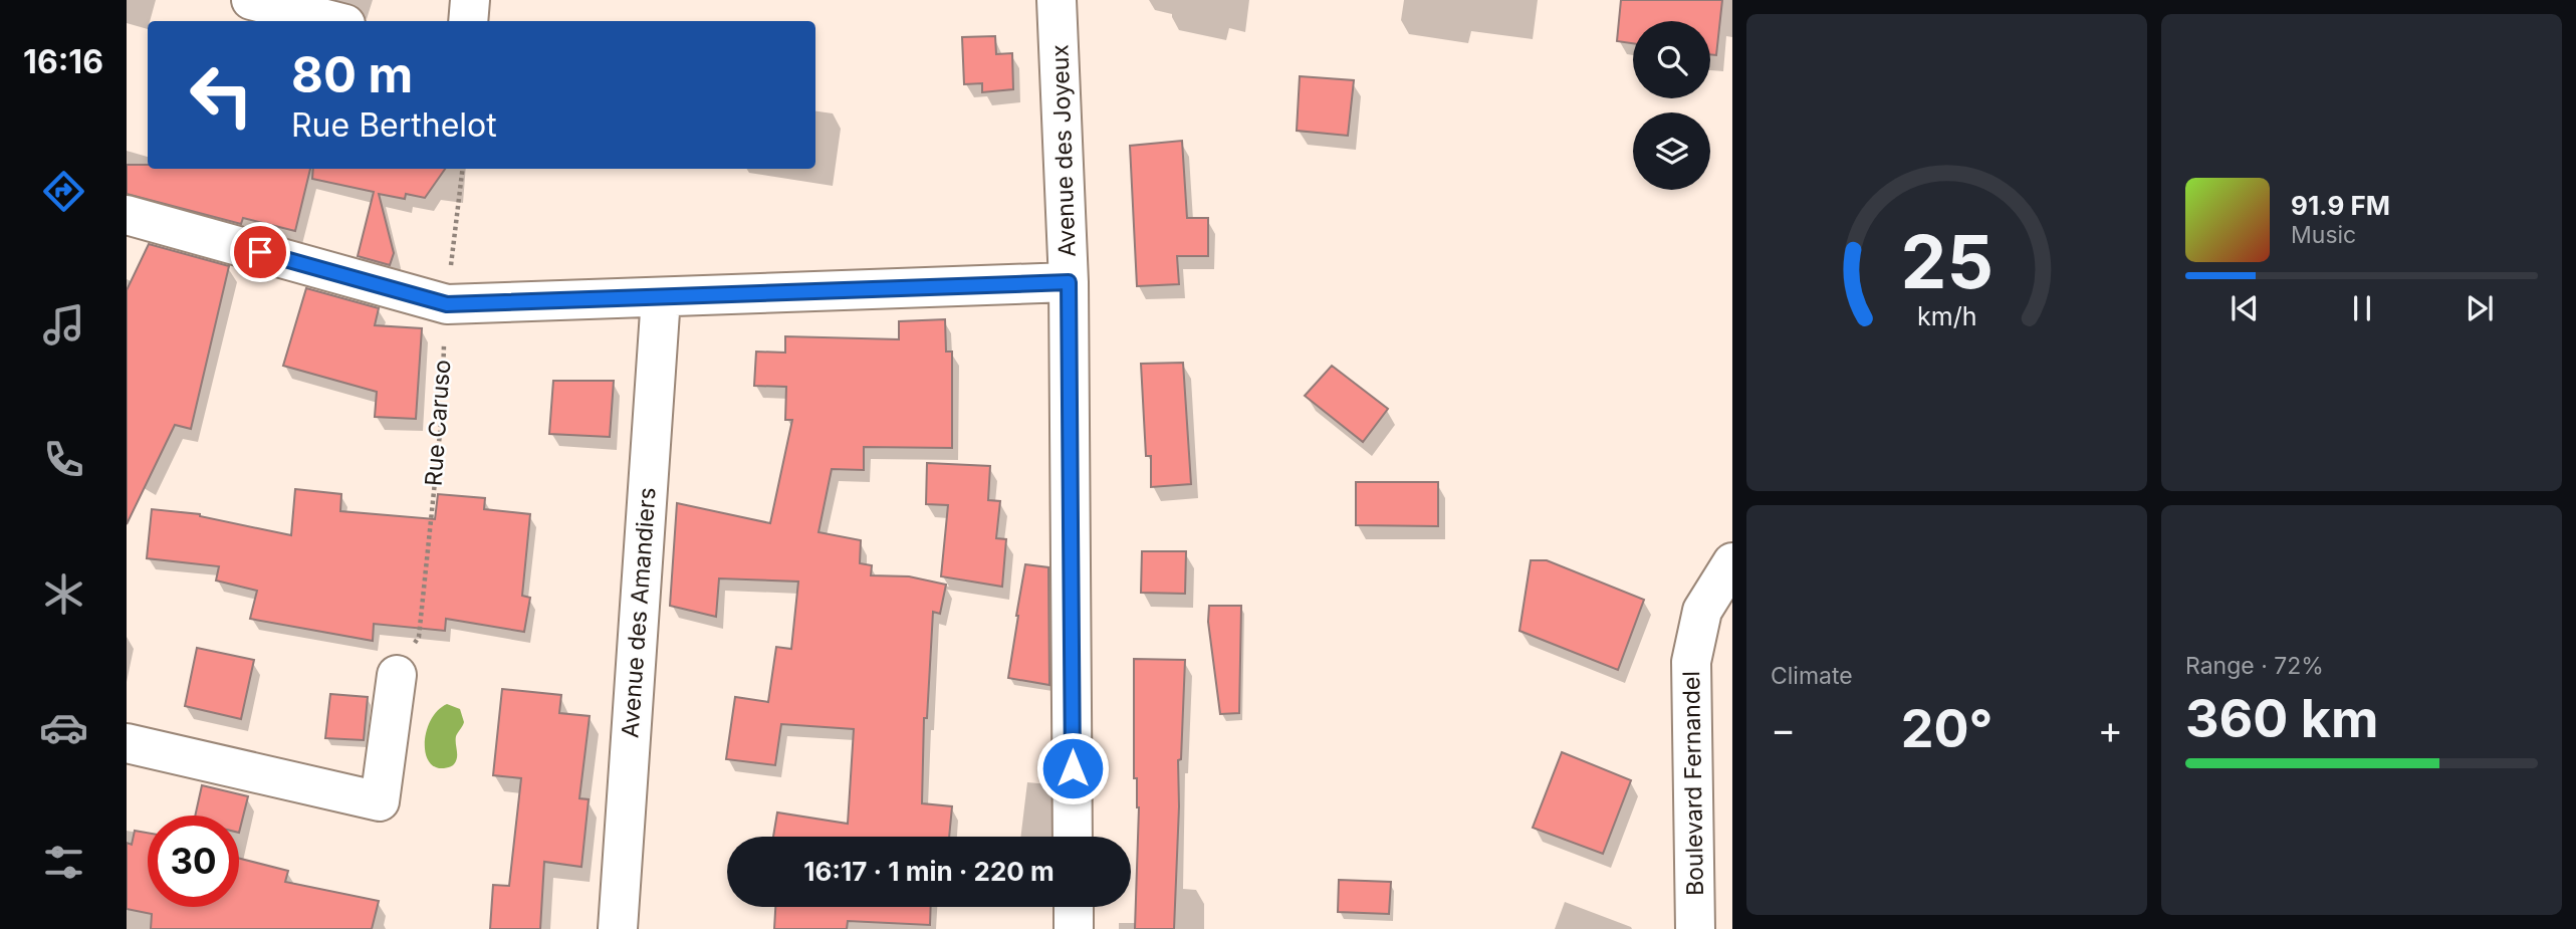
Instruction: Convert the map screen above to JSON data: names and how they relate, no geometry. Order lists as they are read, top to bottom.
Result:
{
  "streets": {
    "street": ["Avenue des Joyeux", "Avenue des Amandiers", "Boulevard Fernandel"],
    "path": ["Rue Caruso"]
  },
  "page": {
    "tabs": "16:16",
    "turn": ["80 m", "Rue Berthelot"],
    "song": ["91.9 FM", "Music"],
    "tile": [
      "Climate",
      ["Range · 72%", "360 km"]
    ],
    "heat": ["−", "20°", "+"],
    "limit": "30",
    "trip": "16:17 · 1 min · 220 m",
    "gauge": ["25", "km/h"]
  }
}
